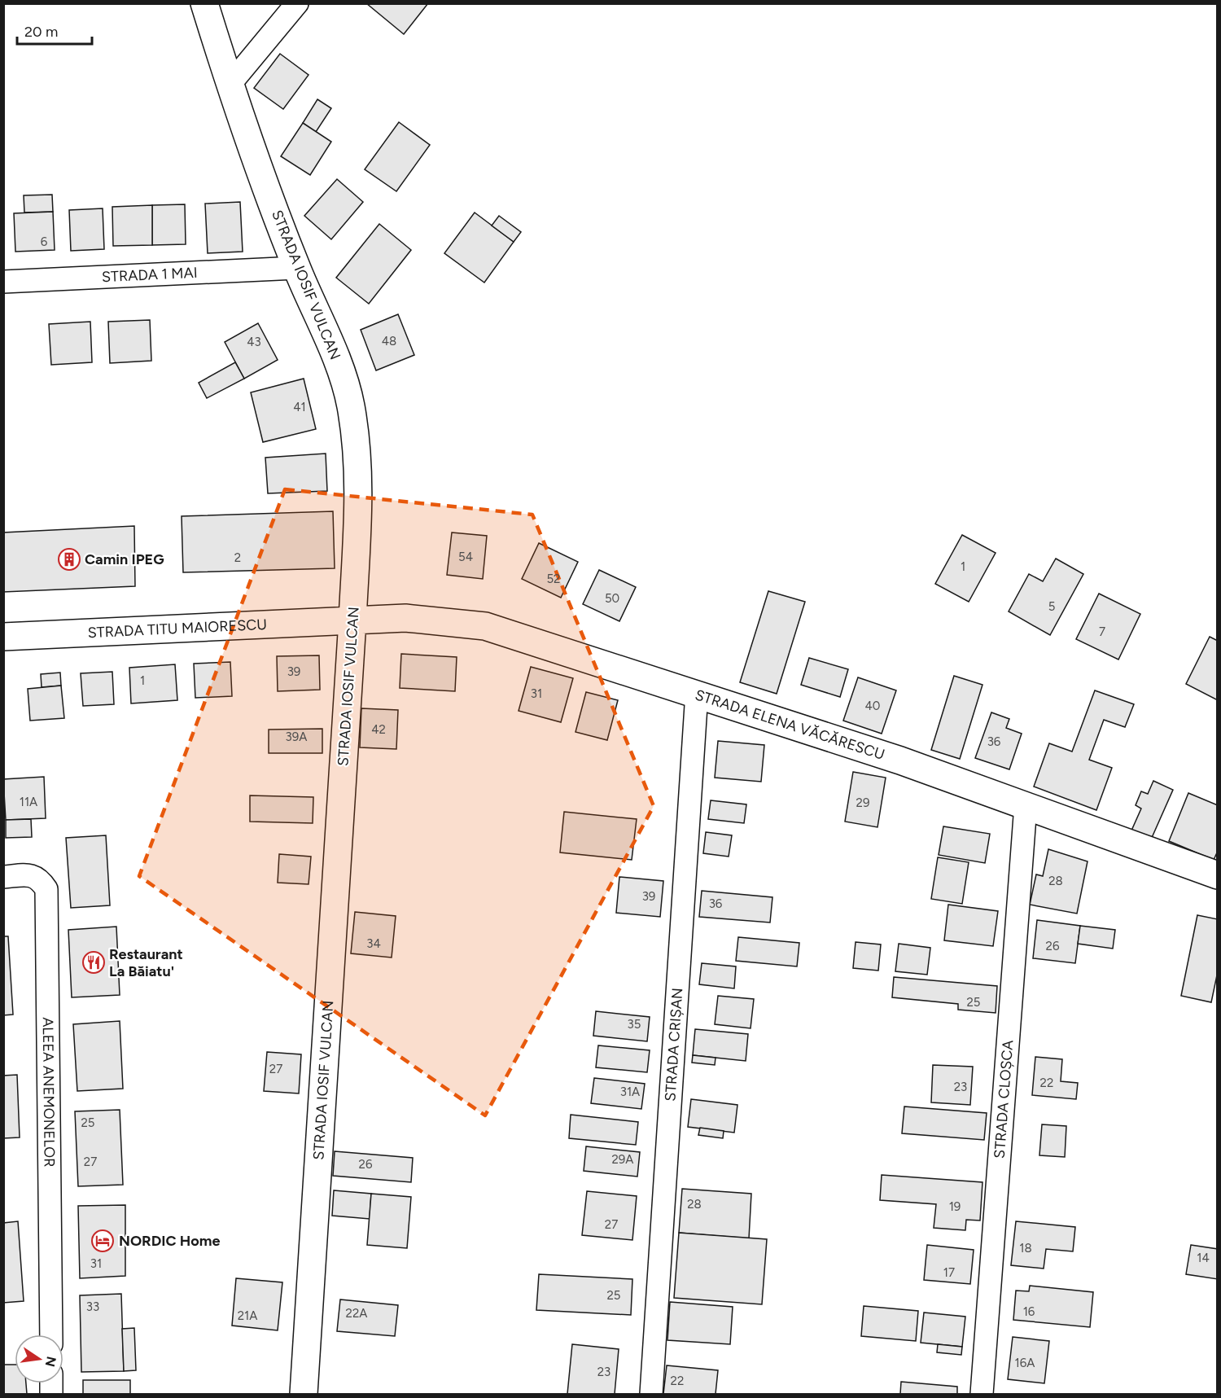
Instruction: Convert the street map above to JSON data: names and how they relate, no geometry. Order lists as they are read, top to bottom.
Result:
{
  "streets": {
    "street": [
      "STRADA 1 MAI",
      "STRADA IOSIF VULCAN",
      "STRADA TITU MAIORESCU",
      "STRADA ELENA VĂCĂRESCU",
      "STRADA CRIȘAN",
      "ALEEA ANEMONELOR",
      "STRADA CLOȘCA"
    ]
  },
  "crossings": [
    ["STRADA 1 MAI", "STRADA IOSIF VULCAN"],
    ["STRADA IOSIF VULCAN", "STRADA TITU MAIORESCU"],
    ["STRADA IOSIF VULCAN", "STRADA ELENA VĂCĂRESCU"],
    ["STRADA TITU MAIORESCU", "STRADA ELENA VĂCĂRESCU"],
    ["STRADA ELENA VĂCĂRESCU", "STRADA CRIȘAN"],
    ["STRADA ELENA VĂCĂRESCU", "STRADA CLOȘCA"]
  ],
  "places": {
    "building": ["Camin IPEG"],
    "restaurant": ["Restaurant La Băiatu'"],
    "hotel": ["NORDIC Home"]
  },
  "house_numbers": [
    "6",
    "48",
    "43",
    "41",
    "54",
    "2",
    "1",
    "52",
    "50",
    "5",
    "7",
    "39",
    "1",
    "31",
    "40",
    "42",
    "39A",
    "36",
    "11A",
    "29",
    "28",
    "39",
    "36",
    "34",
    "26",
    "25",
    "35",
    "27",
    "22",
    "23",
    "31A",
    "25",
    "29A",
    "27",
    "26",
    "28",
    "19",
    "27",
    "18",
    "14",
    "31",
    "17",
    "25",
    "33",
    "16",
    "22A",
    "21A",
    "16A",
    "23",
    "22"
  ],
  "scale_bar": "20 m",
  "north": "right"
}
